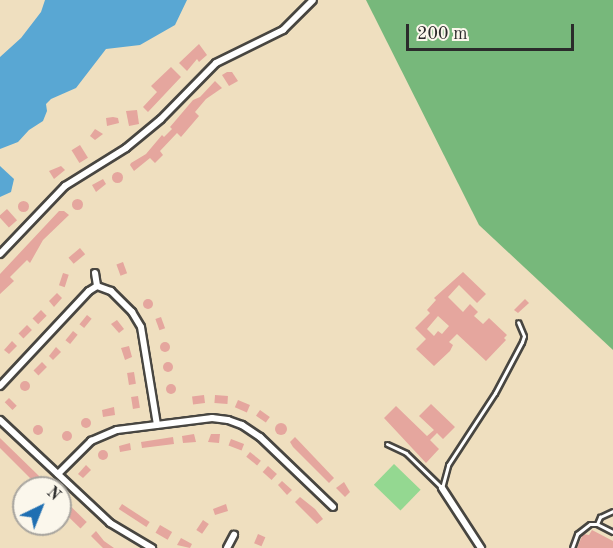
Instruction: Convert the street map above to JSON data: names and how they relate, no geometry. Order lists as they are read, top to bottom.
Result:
{
  "scale_bar": "200 m",
  "north": "top right"
}
